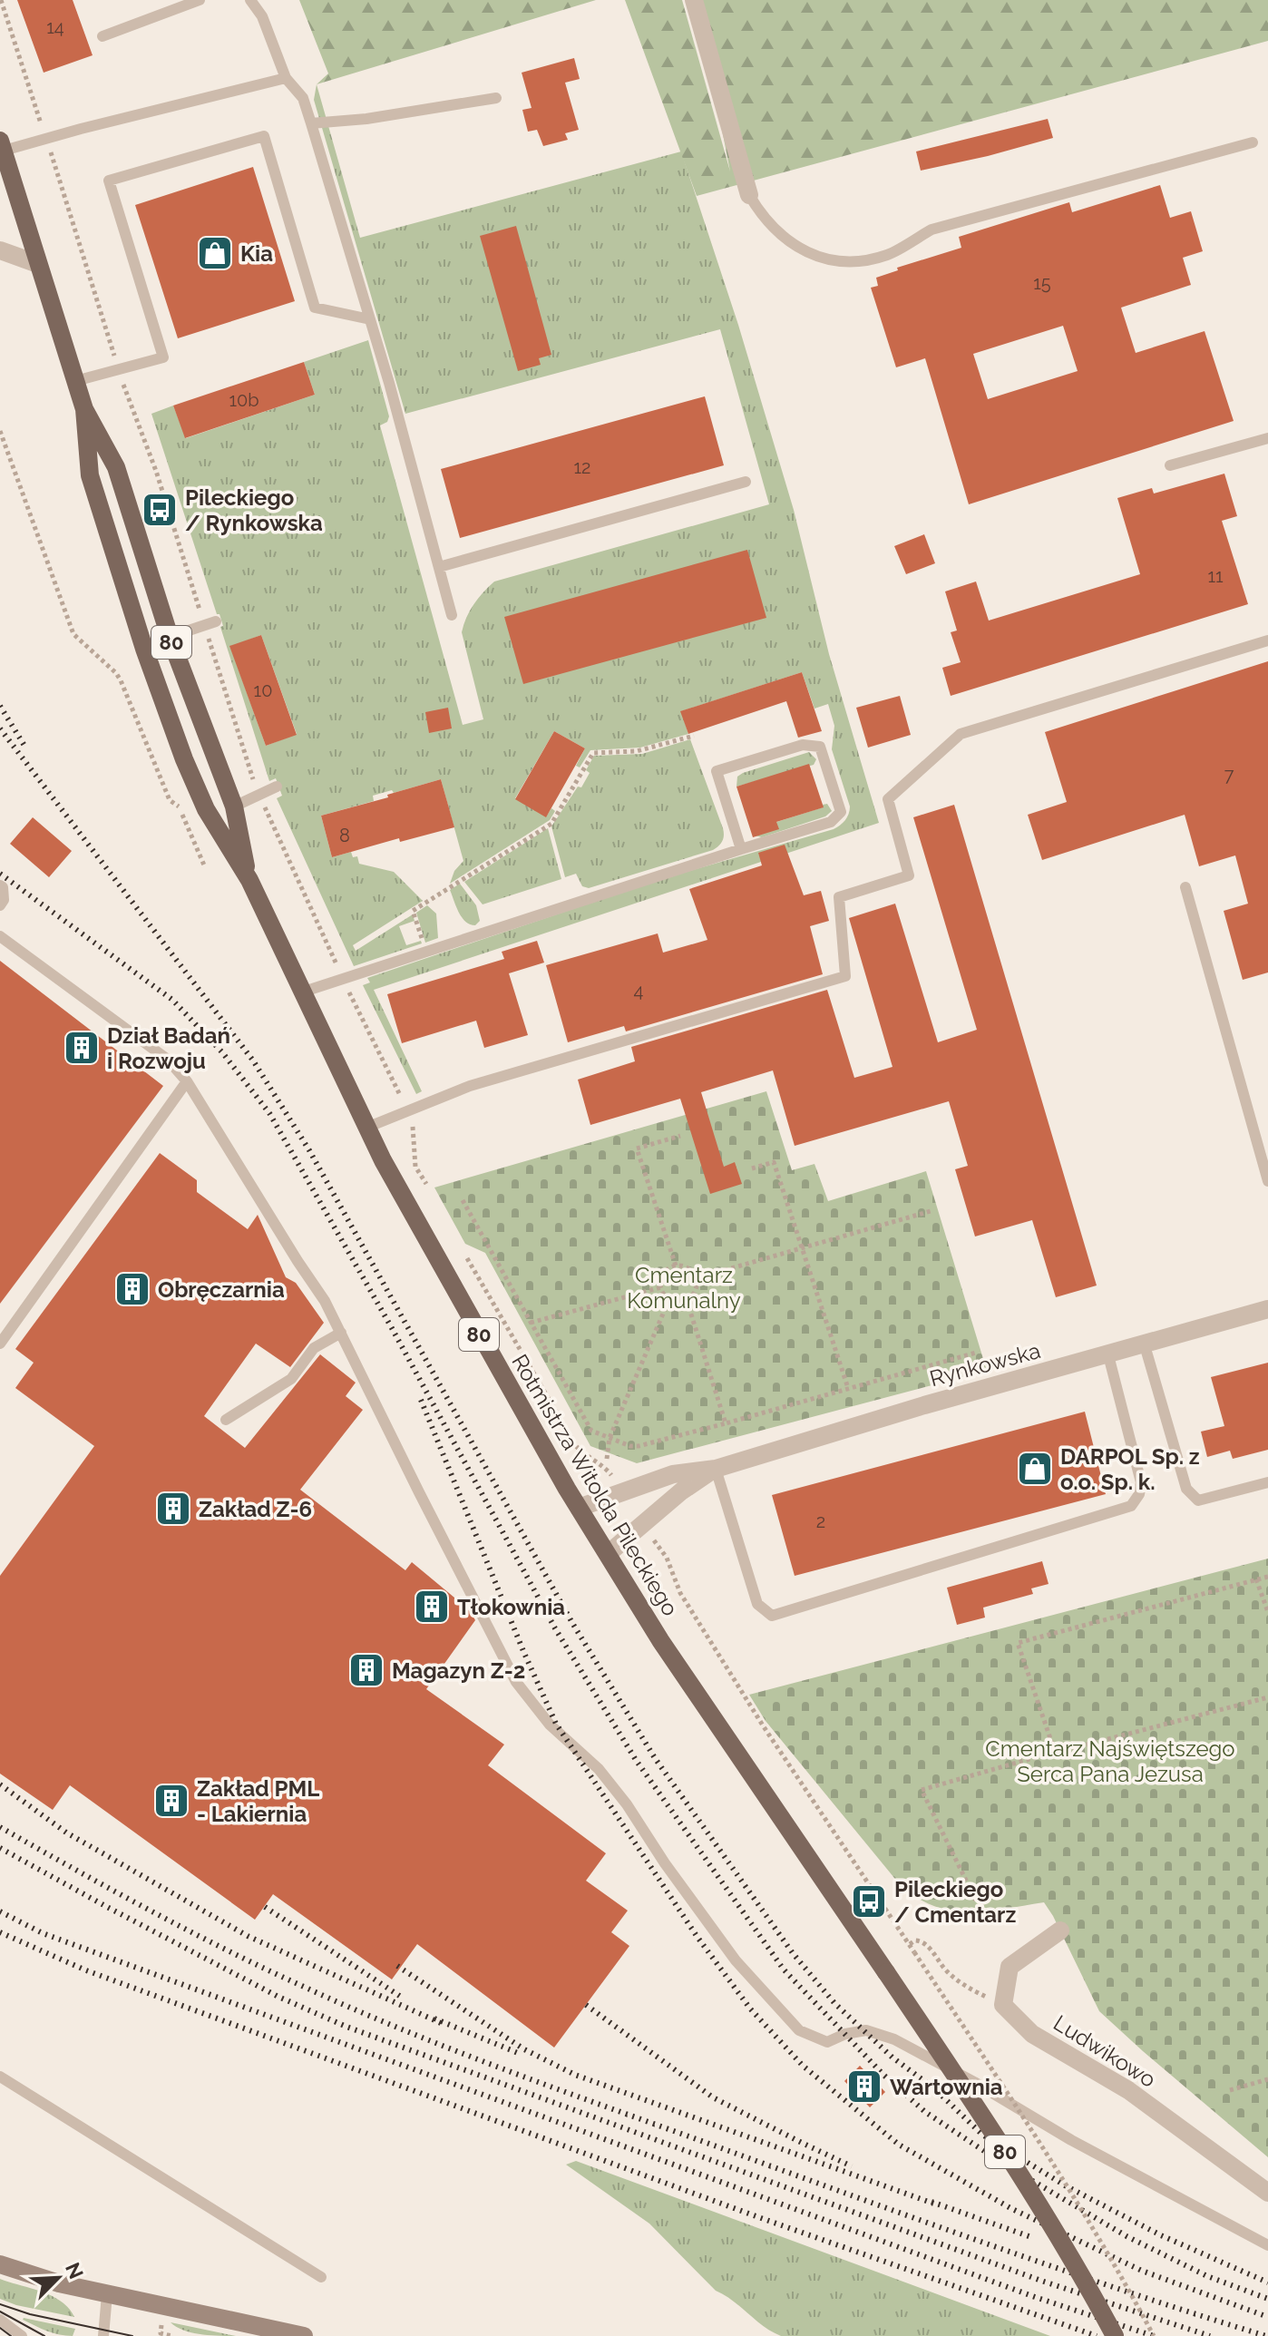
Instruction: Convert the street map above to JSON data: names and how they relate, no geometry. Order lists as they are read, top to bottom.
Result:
{
  "streets": {
    "main road": ["80", "Rotmistrza Witolda Pileckiego"],
    "street": ["Rynkowska", "Ludwikowo"]
  },
  "crossings": [
    ["Rynkowska", "Rotmistrza Witolda Pileckiego"]
  ],
  "parks": ["Cmentarz Komunalny", "Cmentarz Najświętszego Serca Pana Jezusa"],
  "places": {
    "shop": ["Kia", "DARPOL Sp. z o.o. Sp. k."],
    "bus stop": ["Pileckiego / Rynkowska", "Pileckiego / Cmentarz"],
    "building": [
      "Dział Badań i Rozwoju",
      "Obręczarnia",
      "Zakład Z-6",
      "Tłokownia",
      "Magazyn Z-2",
      "Zakład PML - Lakiernia",
      "Wartownia"
    ]
  },
  "house_numbers": [
    "14",
    "15",
    "10b",
    "12",
    "11",
    "10",
    "7",
    "8",
    "4",
    "2"
  ],
  "north": "top right"
}
